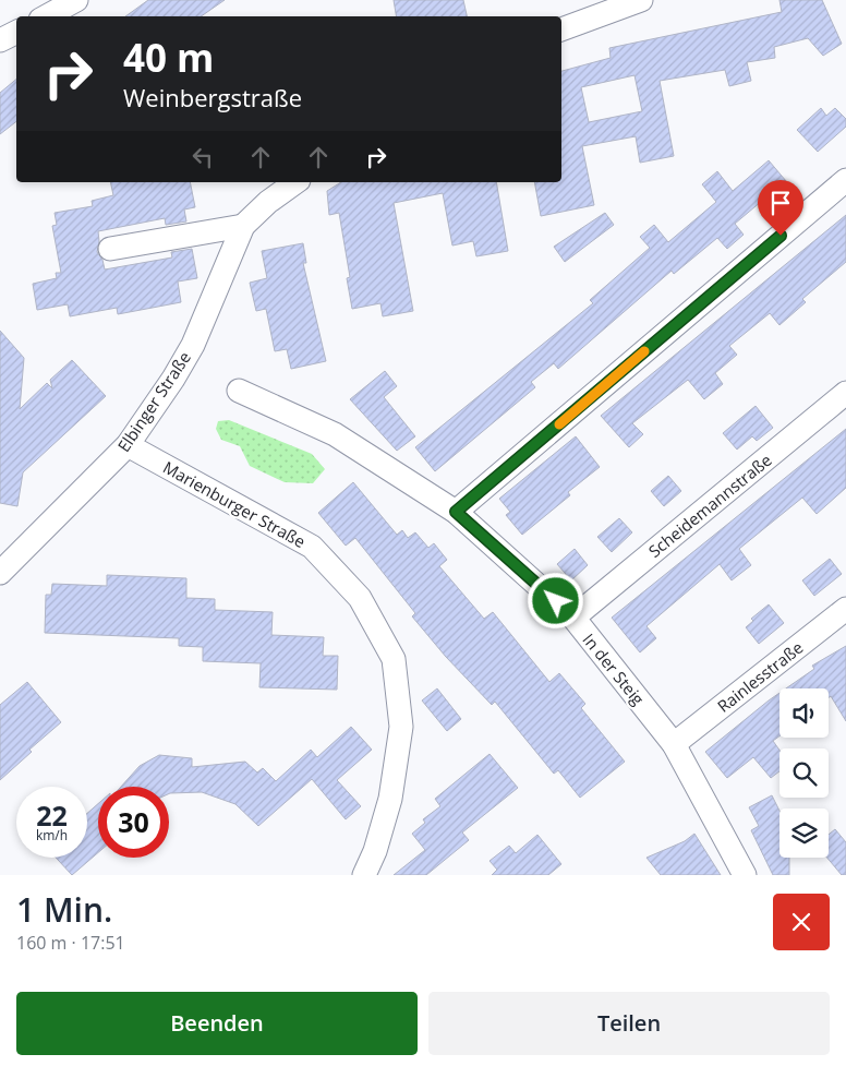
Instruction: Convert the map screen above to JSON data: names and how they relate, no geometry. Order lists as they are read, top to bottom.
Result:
{
  "streets": {
    "street": [
      "Elbinger Straße",
      "Marienburger Straße",
      "Scheidemannstraße",
      "In der Steig",
      "Rainlesstraße"
    ]
  },
  "crossings": [
    ["Elbinger Straße", "Marienburger Straße"],
    ["Scheidemannstraße", "In der Steig"],
    ["In der Steig", "Rainlesstraße"]
  ],
  "page": {
    "turn": ["40 m", "Weinbergstraße"],
    "speed": "22 km/h",
    "limit": "30",
    "heading": ["1 Min.", "160 m · 17:51"],
    "buttons": ["Beenden", "Teilen"]
  }
}
